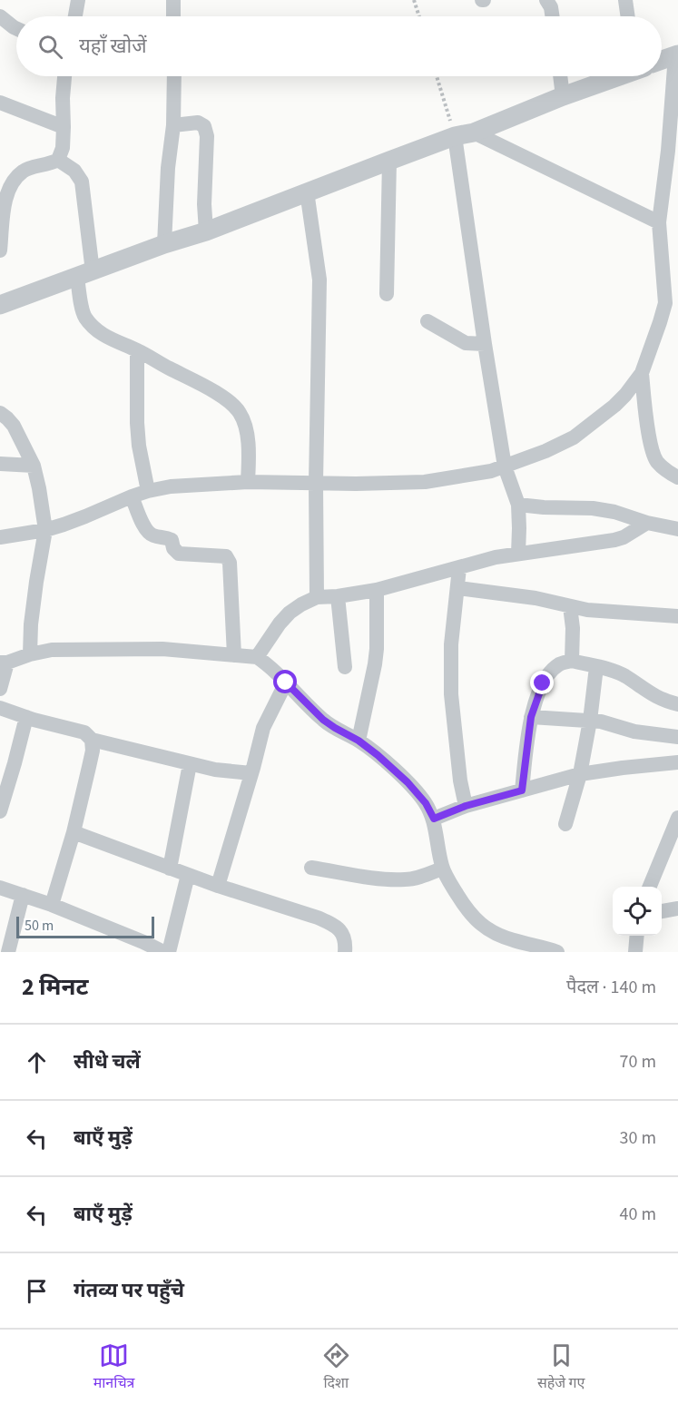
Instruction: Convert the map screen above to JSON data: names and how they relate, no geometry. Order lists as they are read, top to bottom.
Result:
{
  "scale_bar": "50 m",
  "page": {
    "search": "यहाँ खोजें",
    "scale": "50 m",
    "heading": ["2 मिनट", "पैदल · 140 m"],
    "list": [
      ["सीधे चलें", "70 m"],
      ["बाएँ मुड़ें", "30 m"],
      ["बाएँ मुड़ें", "40 m"],
      "गंतव्य पर पहुँचे"
    ],
    "nav": ["मानचित्र", "दिशा", "सहेजे गए"]
  }
}
